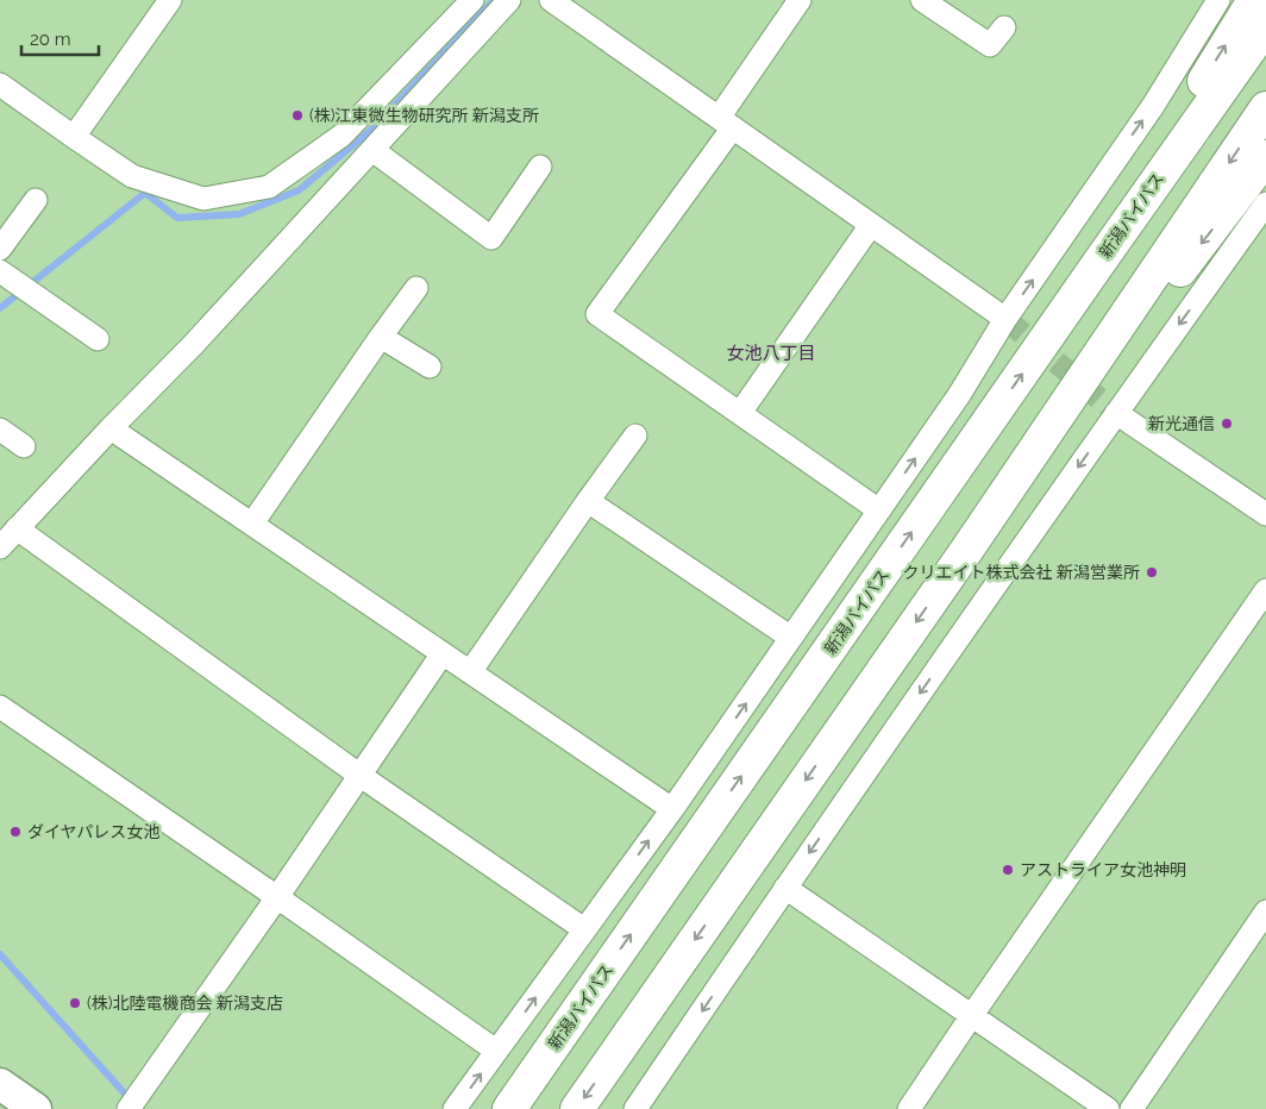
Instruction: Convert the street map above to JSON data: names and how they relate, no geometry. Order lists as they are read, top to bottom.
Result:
{
  "streets": {
    "highway": ["新潟バイパス"]
  },
  "districts": ["女池八丁目"],
  "places": [
    "(株)江東微生物研究所 新潟支所",
    "新光通信",
    "クリエイト株式会社 新潟営業所",
    "ダイヤパレス女池",
    "アストライア女池神明",
    "(株)北陸電機商会 新潟支店"
  ],
  "scale_bar": "20 m"
}
